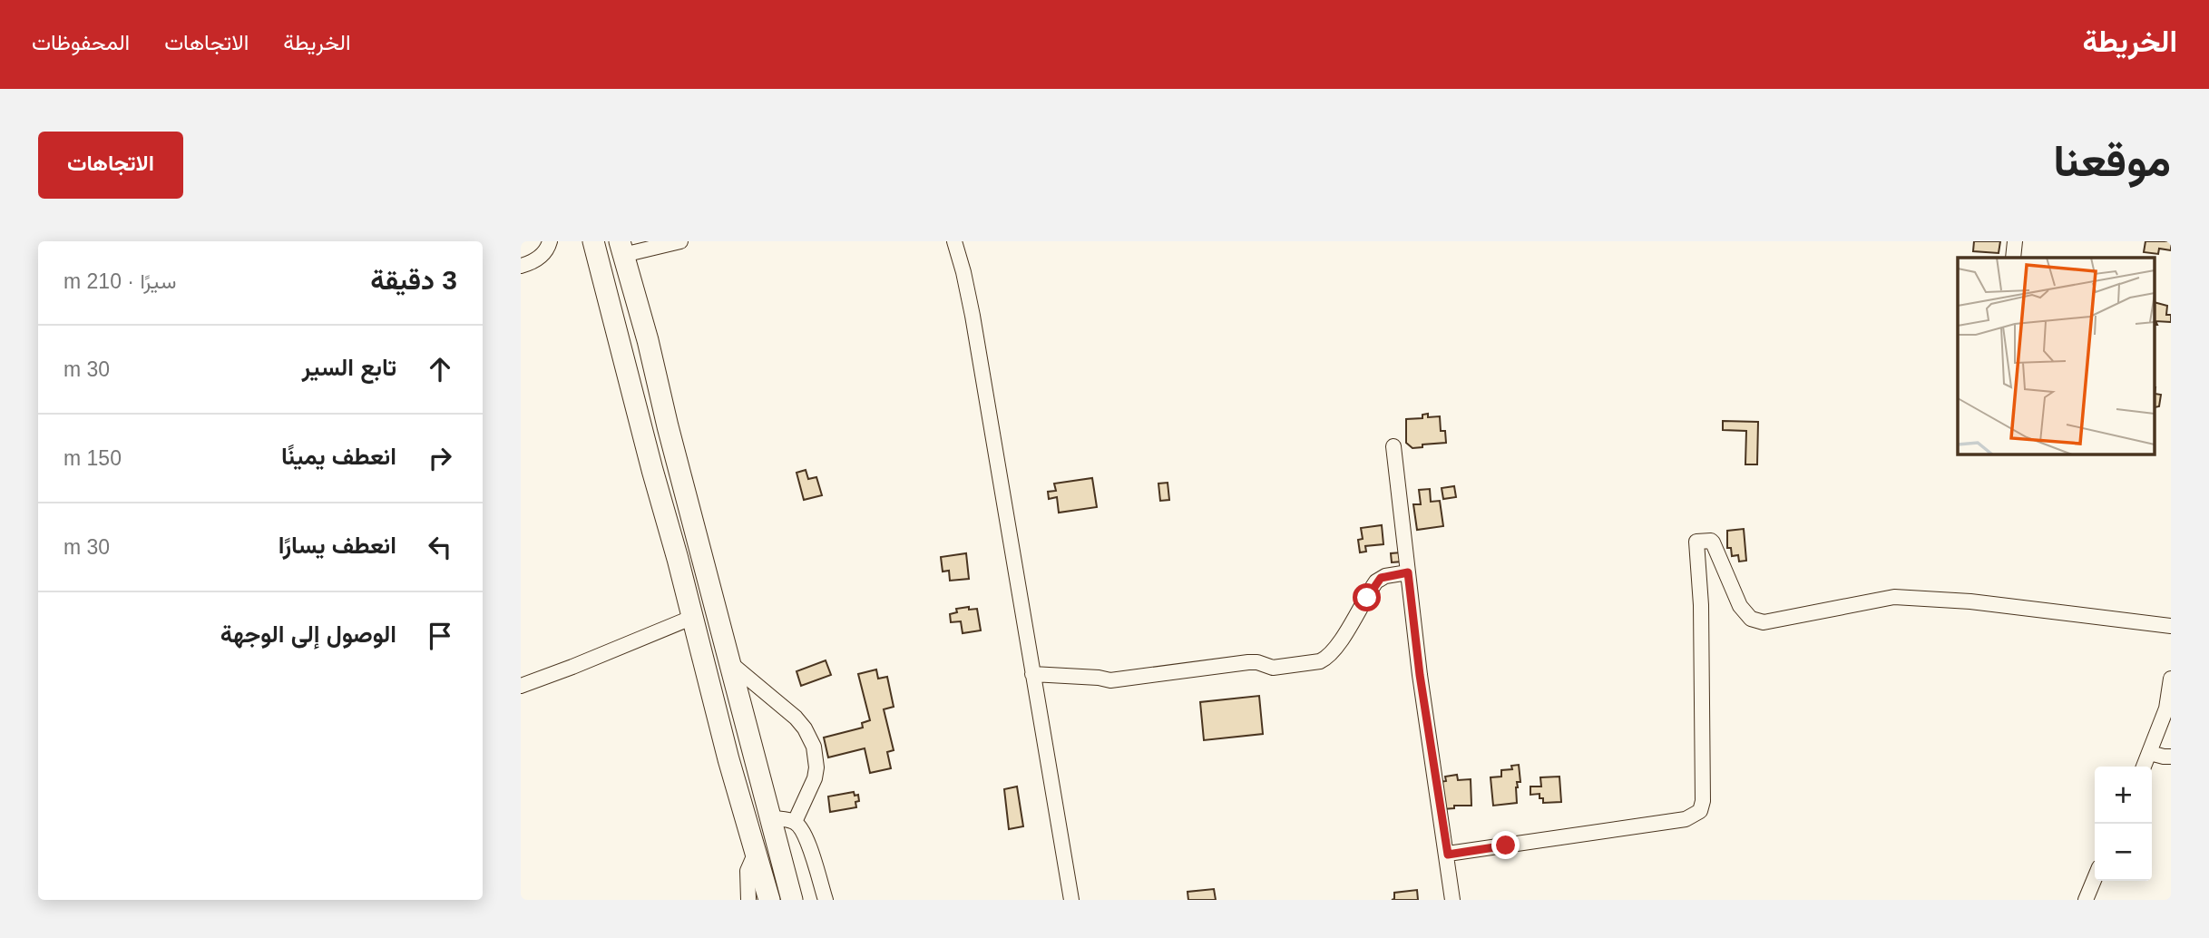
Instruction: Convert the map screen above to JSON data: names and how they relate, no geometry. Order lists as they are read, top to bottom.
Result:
{
  "page": {
    "header": "الخريطة",
    "nav": ["الخريطة", "الاتجاهات", "المحفوظات"],
    "title": "موقعنا",
    "buttons": "الاتجاهات",
    "heading": ["3 دقيقة", "سيرًا · 210 m"],
    "list": [
      ["تابع السير", "30 m"],
      ["انعطف يمينًا", "150 m"],
      ["انعطف يسارًا", "30 m"],
      "الوصول إلى الوجهة"
    ],
    "map_buttons": ["+", "−"]
  }
}
